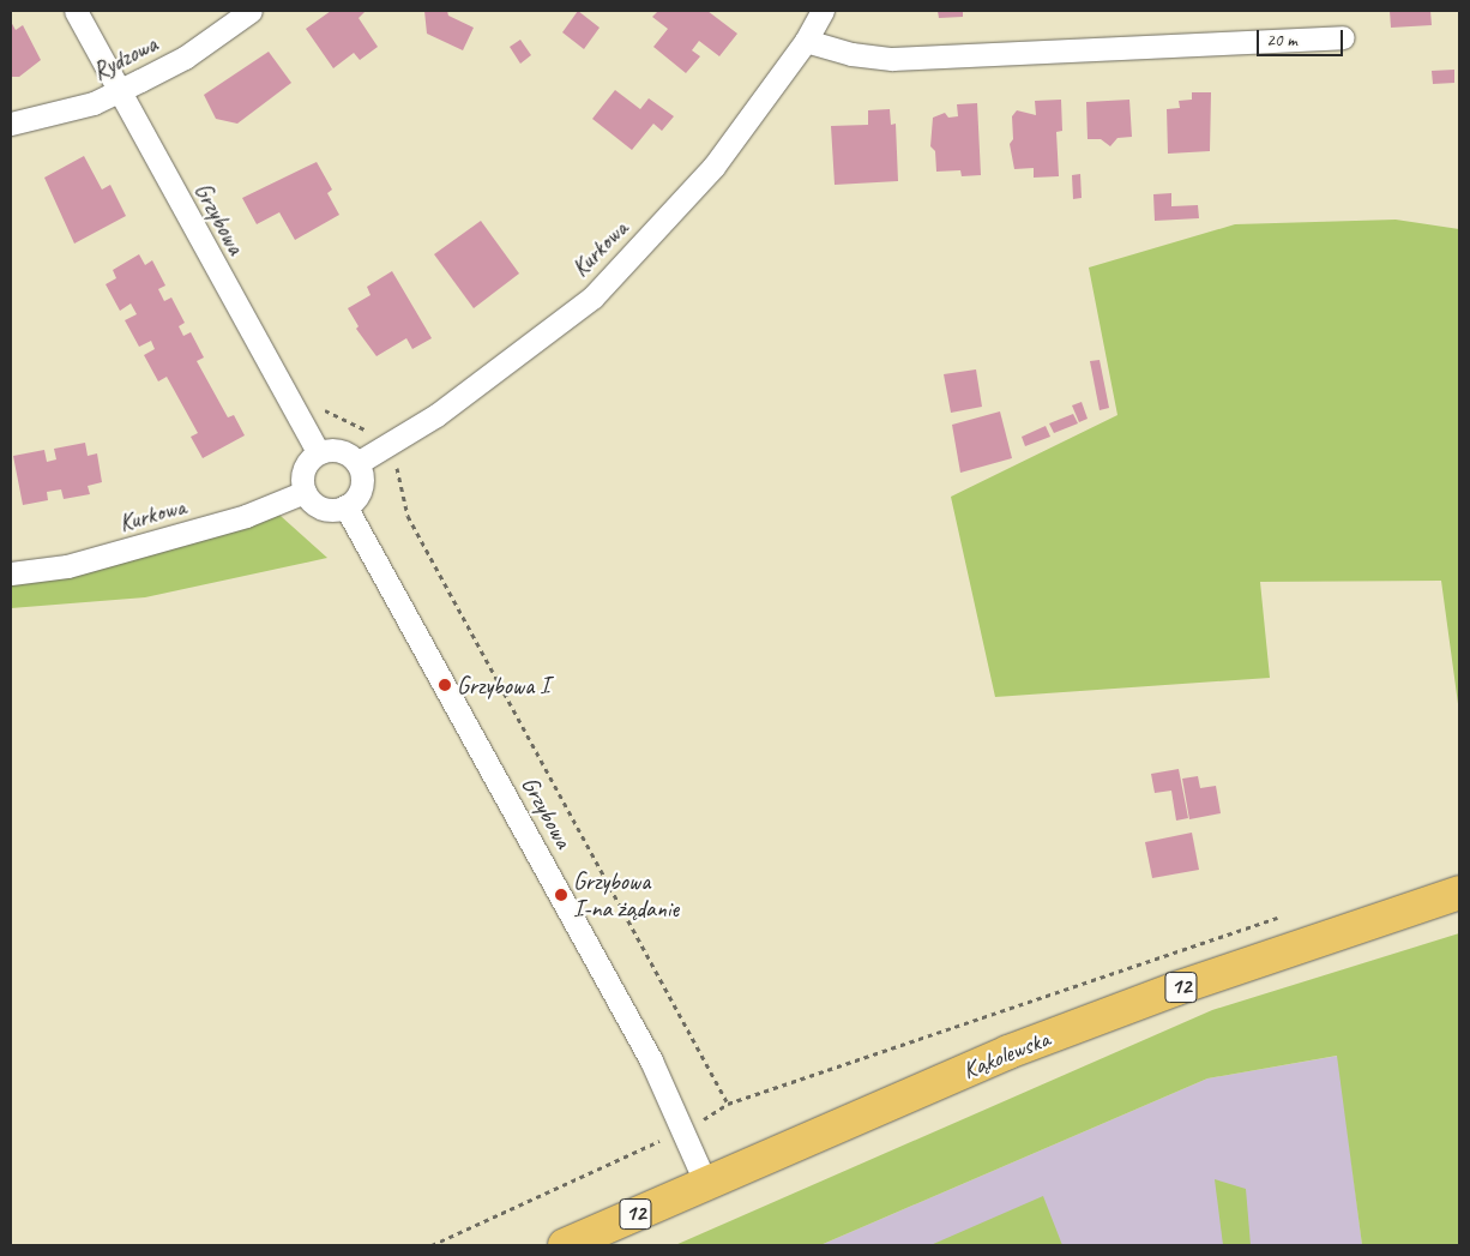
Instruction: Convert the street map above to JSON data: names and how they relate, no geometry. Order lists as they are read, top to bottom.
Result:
{
  "streets": {
    "main road": ["12", "Kąkolewska"],
    "street": ["Rydzowa", "Grzybowa", "Kurkowa"]
  },
  "crossings": [
    ["Rydzowa", "Grzybowa"],
    ["Grzybowa", "Kurkowa"],
    ["Grzybowa", "Kąkolewska"]
  ],
  "places": ["Grzybowa I", "Grzybowa I-na żądanie"],
  "scale_bar": "20 m"
}
